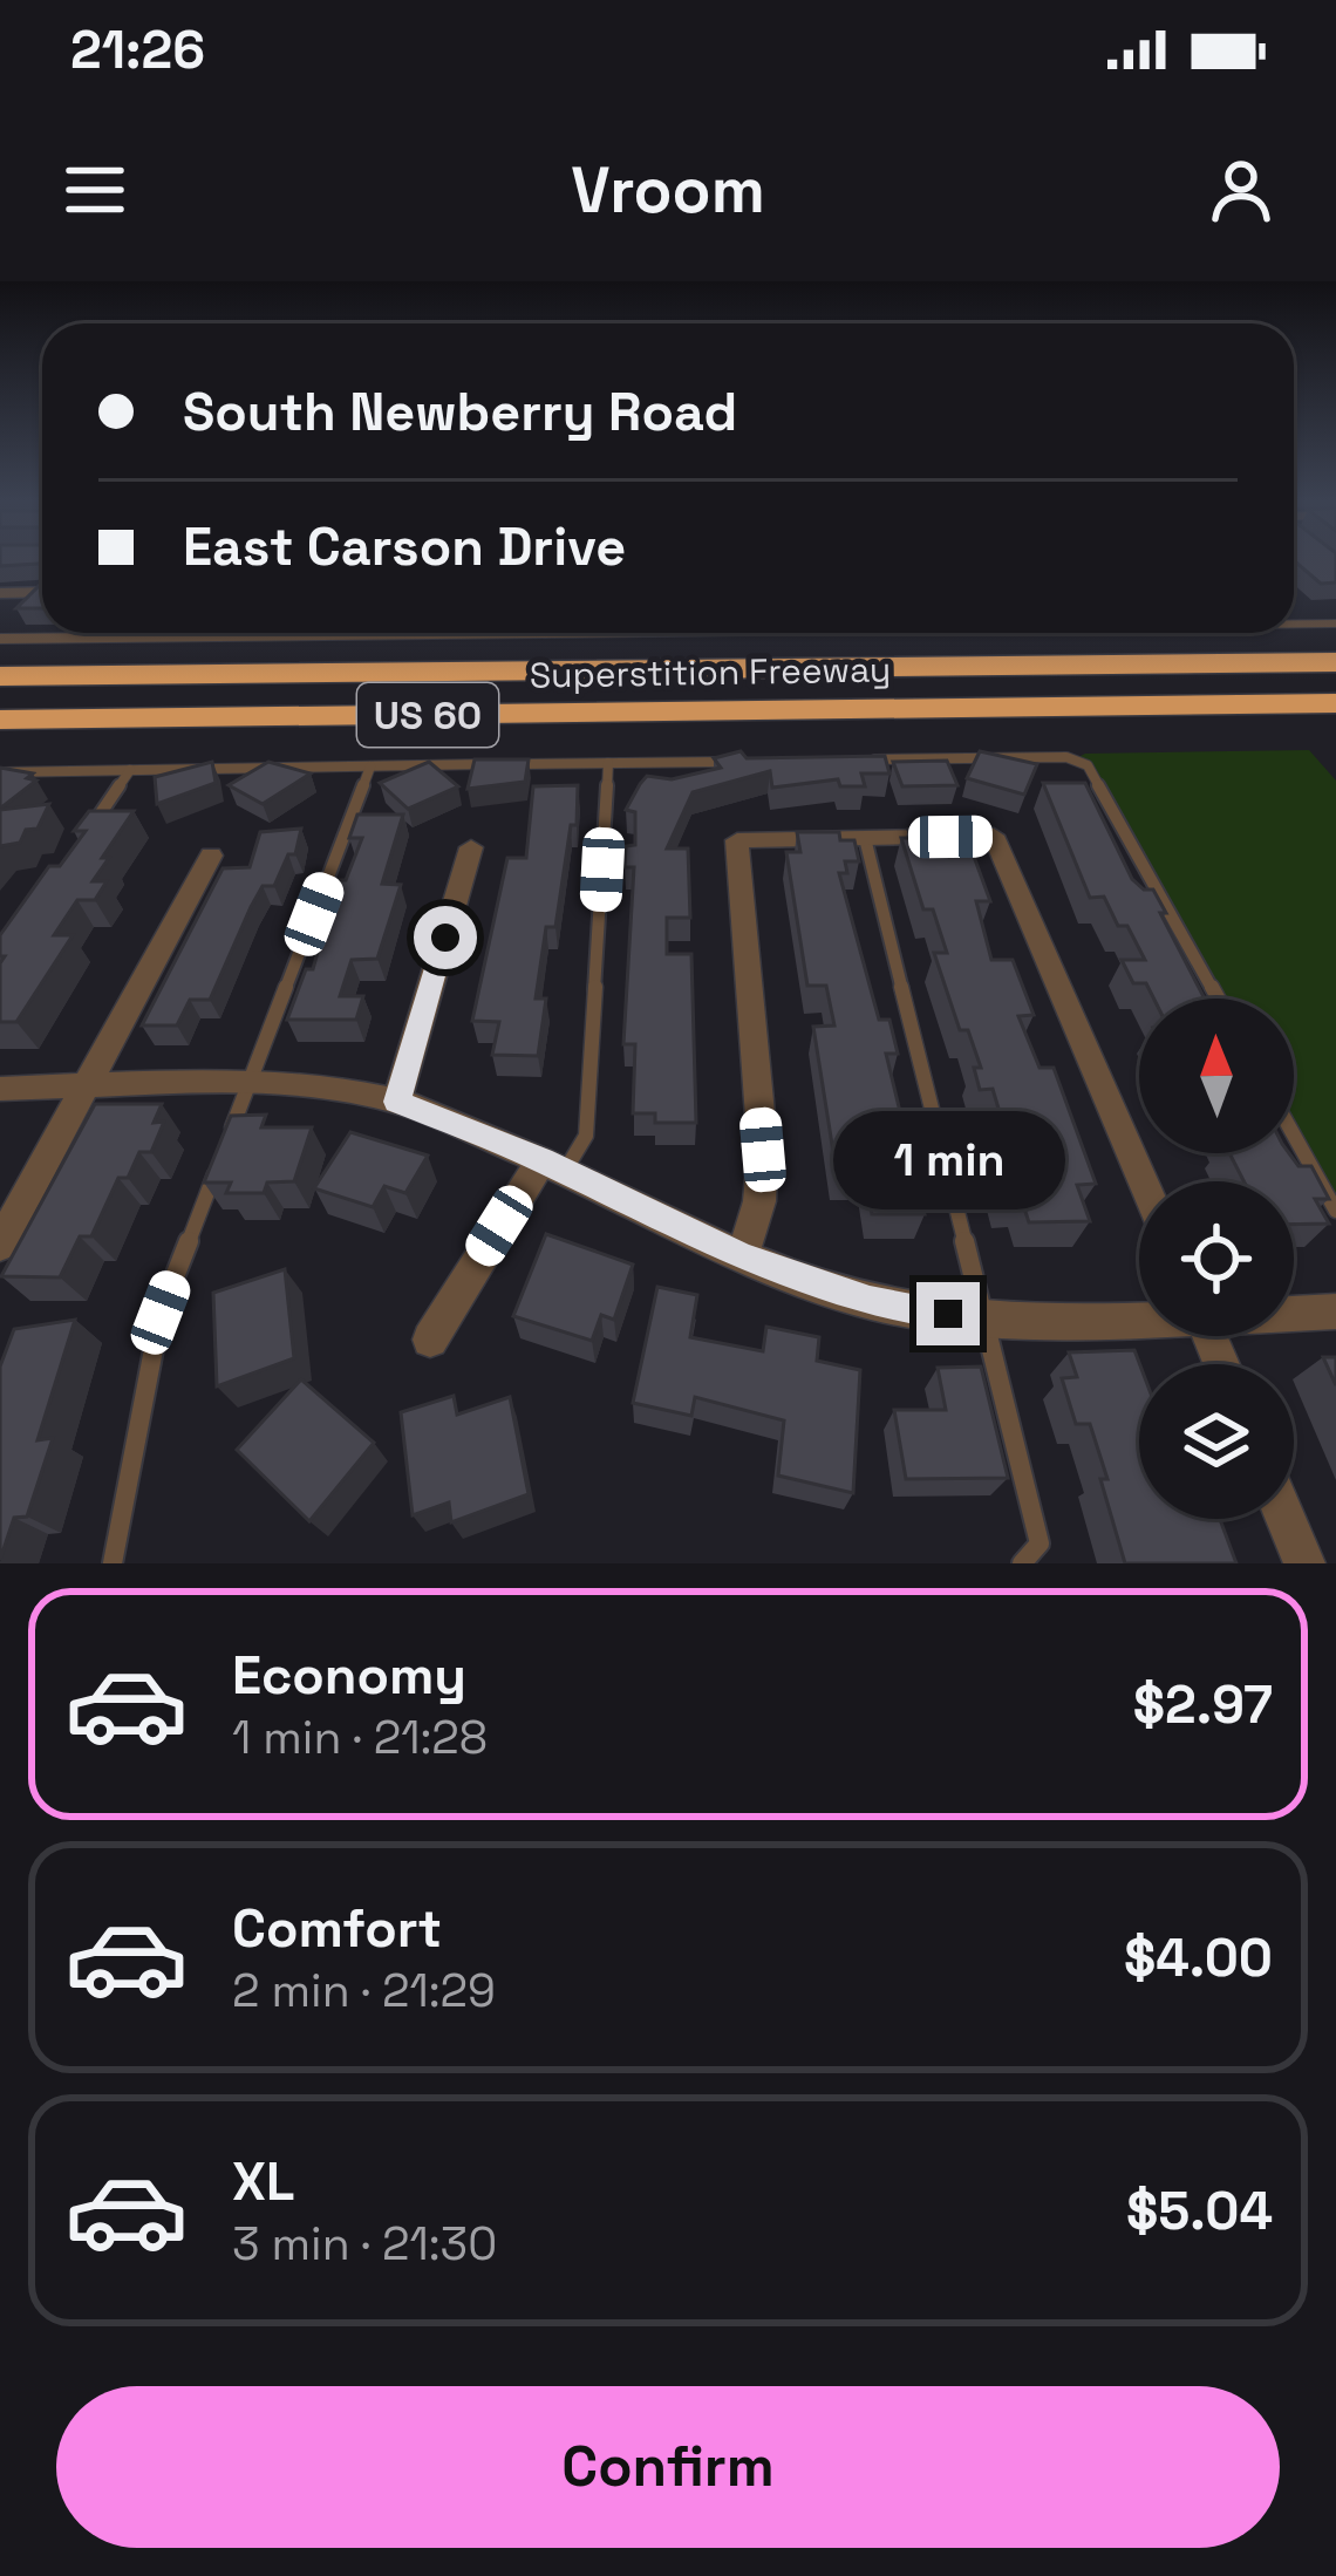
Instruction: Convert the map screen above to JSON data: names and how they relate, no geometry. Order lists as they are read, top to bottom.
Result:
{
  "streets": {
    "highway": ["Superstition Freeway", "US 60"]
  },
  "north": "top",
  "page": {
    "status": "21:26",
    "header": "Vroom",
    "banner": ["South Newberry Road", "East Carson Drive"],
    "bubble": "1 min",
    "list": [
      {
        "name": "Economy",
        "note": "1 min · 21:28",
        "value": "$2.97"
      },
      {
        "name": "Comfort",
        "note": "2 min · 21:29",
        "value": "$4.00"
      },
      {
        "name": "XL",
        "note": "3 min · 21:30",
        "value": "$5.04"
      }
    ],
    "buttons": "Confirm"
  }
}
